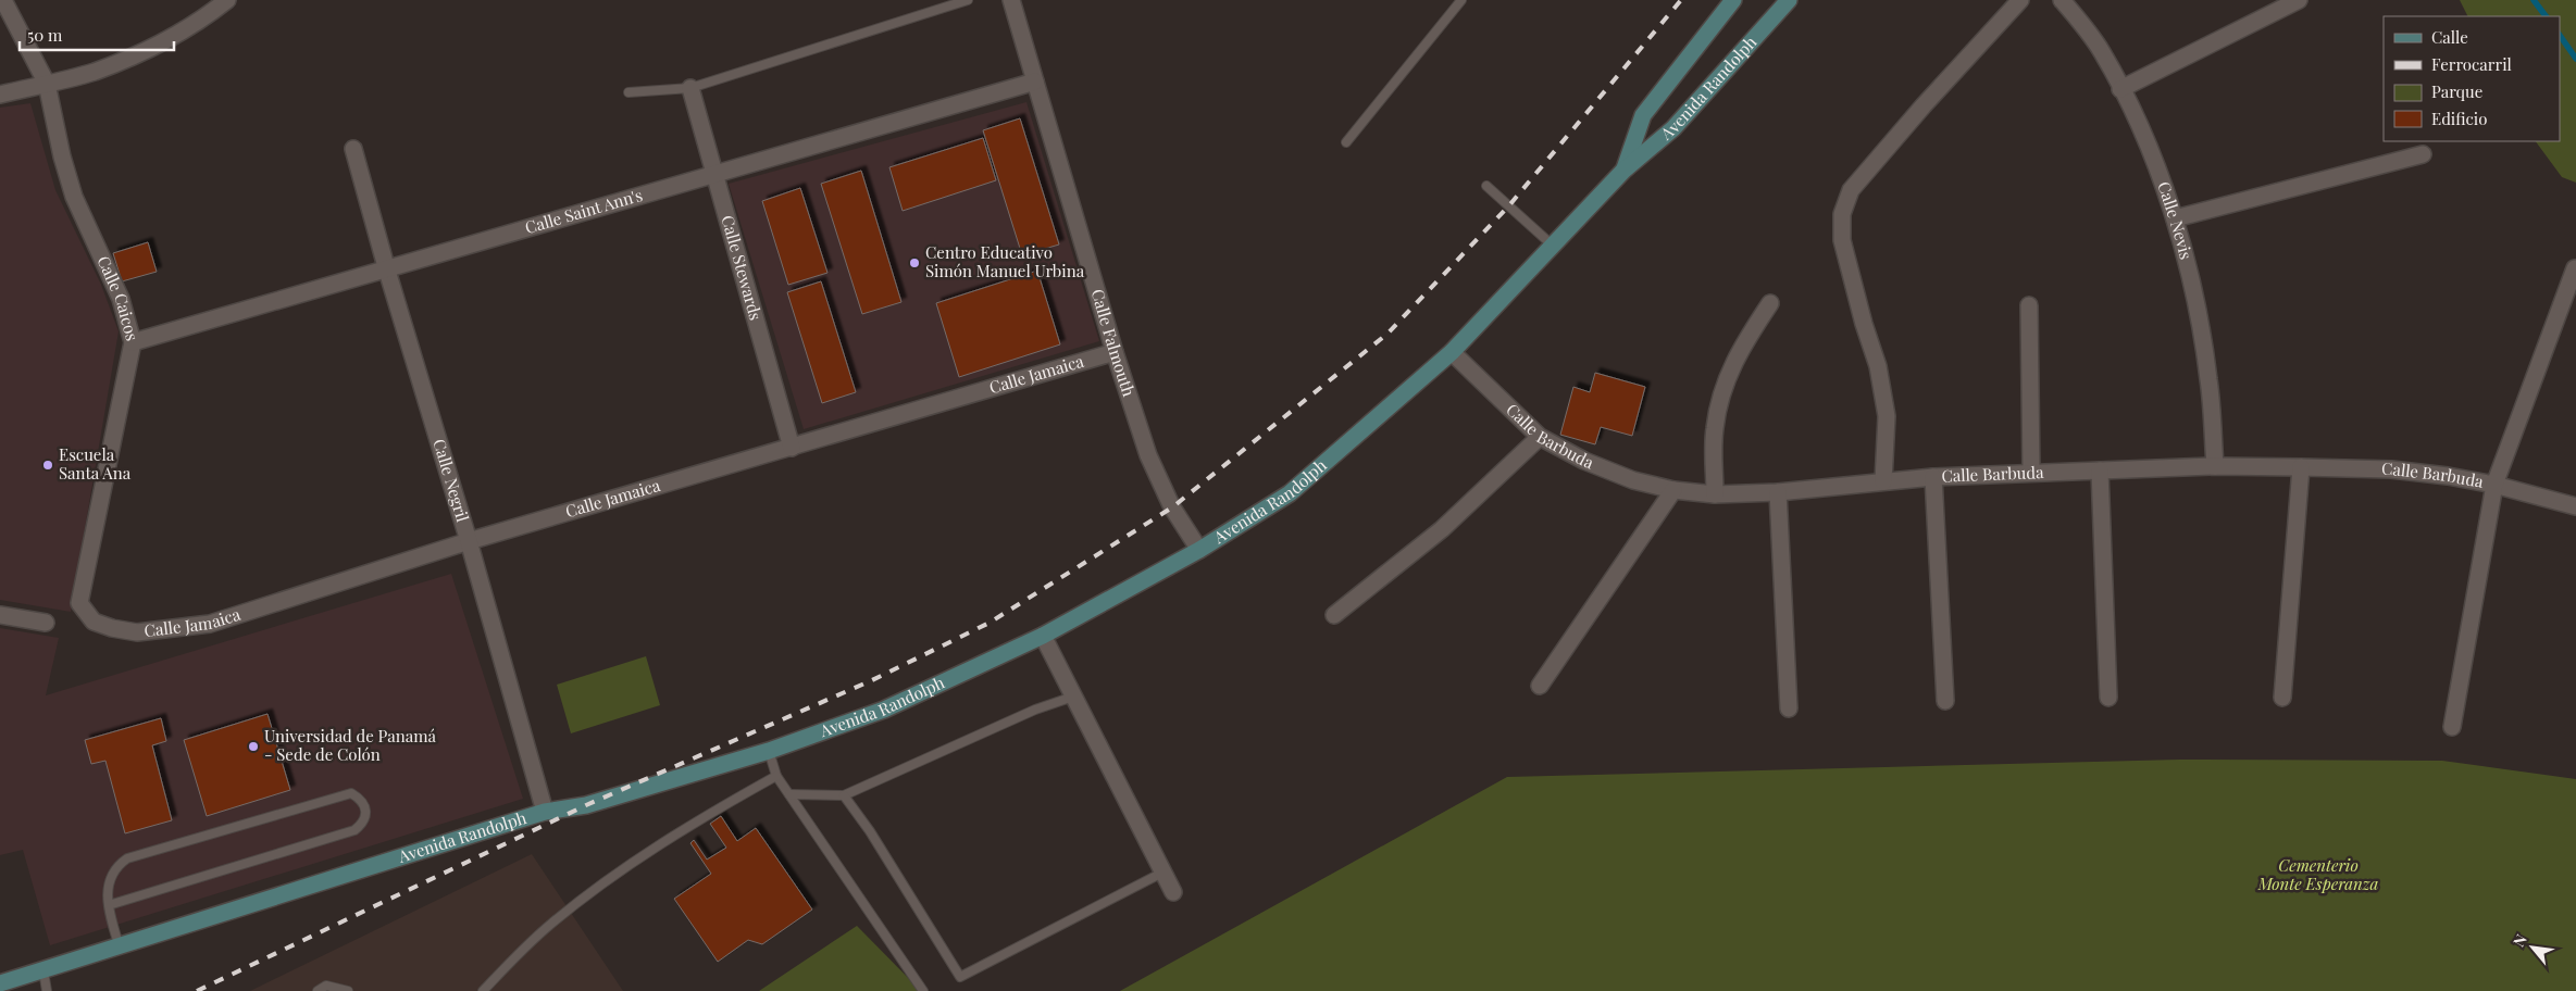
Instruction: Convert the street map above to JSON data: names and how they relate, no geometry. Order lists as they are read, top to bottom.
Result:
{
  "streets": {
    "main road": ["Avenida Randolph"],
    "street": [
      "Calle Saint Ann's",
      "Calle Nevis",
      "Calle Stewards",
      "Calle Caicos",
      "Calle Falmouth",
      "Calle Jamaica",
      "Calle Barbuda",
      "Calle Negril"
    ]
  },
  "crossings": [
    ["Avenida Randolph", "Calle Falmouth"],
    ["Avenida Randolph", "Calle Barbuda"],
    ["Avenida Randolph", "Calle Negril"],
    ["Calle Saint Ann's", "Calle Stewards"],
    ["Calle Saint Ann's", "Calle Caicos"],
    ["Calle Saint Ann's", "Calle Falmouth"],
    ["Calle Saint Ann's", "Calle Negril"],
    ["Calle Nevis", "Calle Barbuda"],
    ["Calle Stewards", "Calle Jamaica"],
    ["Calle Caicos", "Calle Jamaica"],
    ["Calle Falmouth", "Calle Jamaica"],
    ["Calle Jamaica", "Calle Negril"]
  ],
  "parks": ["Cementerio Monte Esperanza"],
  "places": ["Centro Educativo Simón Manuel Urbina", "Escuela Santa Ana", "Universidad de Panamá - Sede de Colón"],
  "legend": [
    "Calle",
    "Ferrocarril",
    "Parque",
    "Edificio"
  ],
  "scale_bar": "50 m",
  "north": "top left"
}
